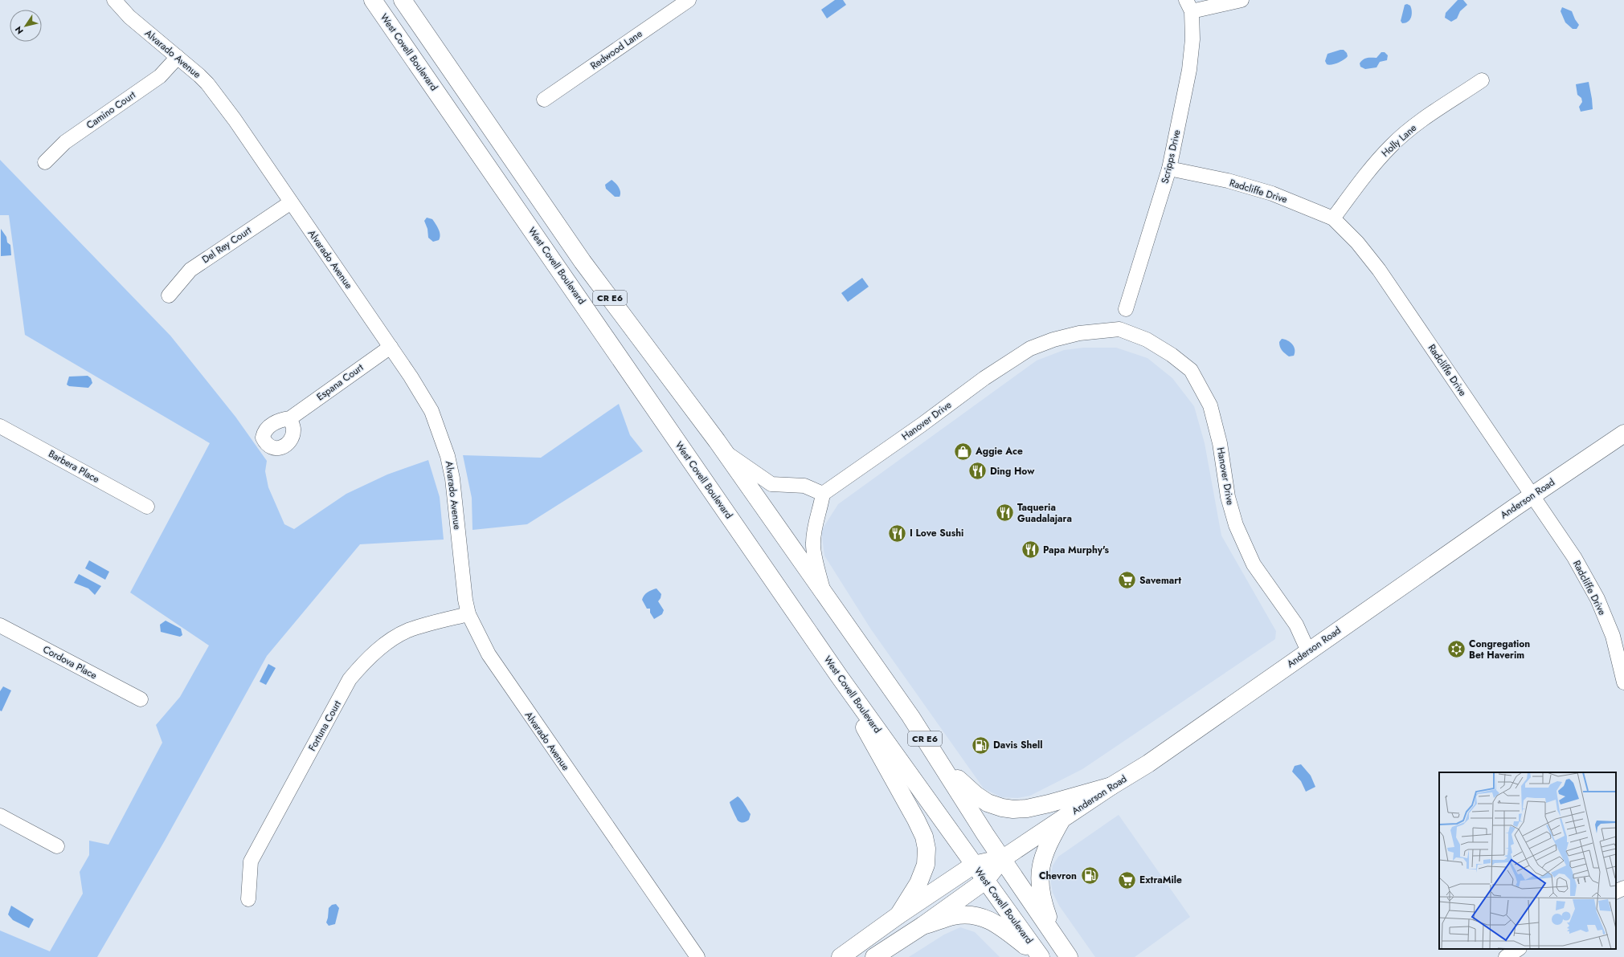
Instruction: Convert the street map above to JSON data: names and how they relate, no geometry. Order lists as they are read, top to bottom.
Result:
{
  "streets": {
    "main road": ["West Covell Boulevard", "CR E6", "Anderson Road"],
    "street": [
      "Redwood Lane",
      "Alvarado Avenue",
      "Camino Court",
      "Holly Lane",
      "Scripps Drive",
      "Radcliffe Drive",
      "Del Rey Court",
      "Espana Court",
      "Hanover Drive",
      "Barbera Place",
      "Cordova Place",
      "Fortuna Court"
    ]
  },
  "crossings": [
    ["West Covell Boulevard", "Anderson Road"],
    ["Alvarado Avenue", "Camino Court"],
    ["Alvarado Avenue", "Del Rey Court"],
    ["Alvarado Avenue", "Espana Court"],
    ["Alvarado Avenue", "Fortuna Court"],
    ["Holly Lane", "Radcliffe Drive"],
    ["Scripps Drive", "Radcliffe Drive"],
    ["Radcliffe Drive", "Anderson Road"],
    ["CR E6", "Anderson Road"],
    ["Hanover Drive", "Anderson Road"]
  ],
  "places": {
    "shop": ["Aggie Ace"],
    "restaurant": [
      "Ding How",
      "Taqueria Guadalajara",
      "I Love Sushi",
      "Papa Murphy's"
    ],
    "supermarket": ["Savemart", "ExtraMile"],
    "synagogue": ["Congregation Bet Haverim"],
    "fuel station": ["Davis Shell", "Chevron"]
  },
  "north": "bottom left"
}
